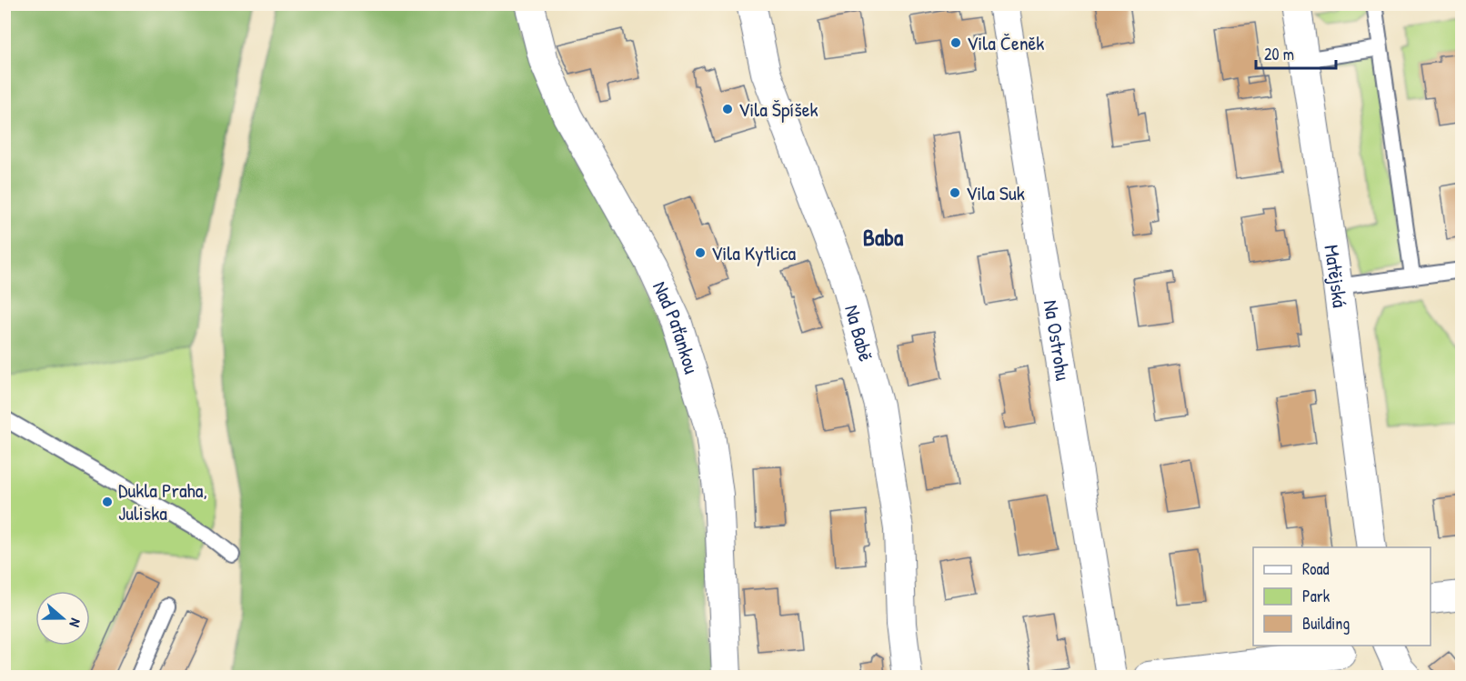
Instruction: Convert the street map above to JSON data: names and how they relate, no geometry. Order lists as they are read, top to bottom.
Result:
{
  "streets": {
    "street": [
      "Matějská",
      "Nad Paťankou",
      "Na Babě",
      "Na Ostrohu"
    ]
  },
  "districts": ["Baba"],
  "places": [
    "Vila Čeněk",
    "Vila Špíšek",
    "Vila Suk",
    "Vila Kytlica",
    "Dukla Praha, Juliska"
  ],
  "legend": ["Road", "Park", "Building"],
  "scale_bar": "20 m",
  "north": "right"
}
